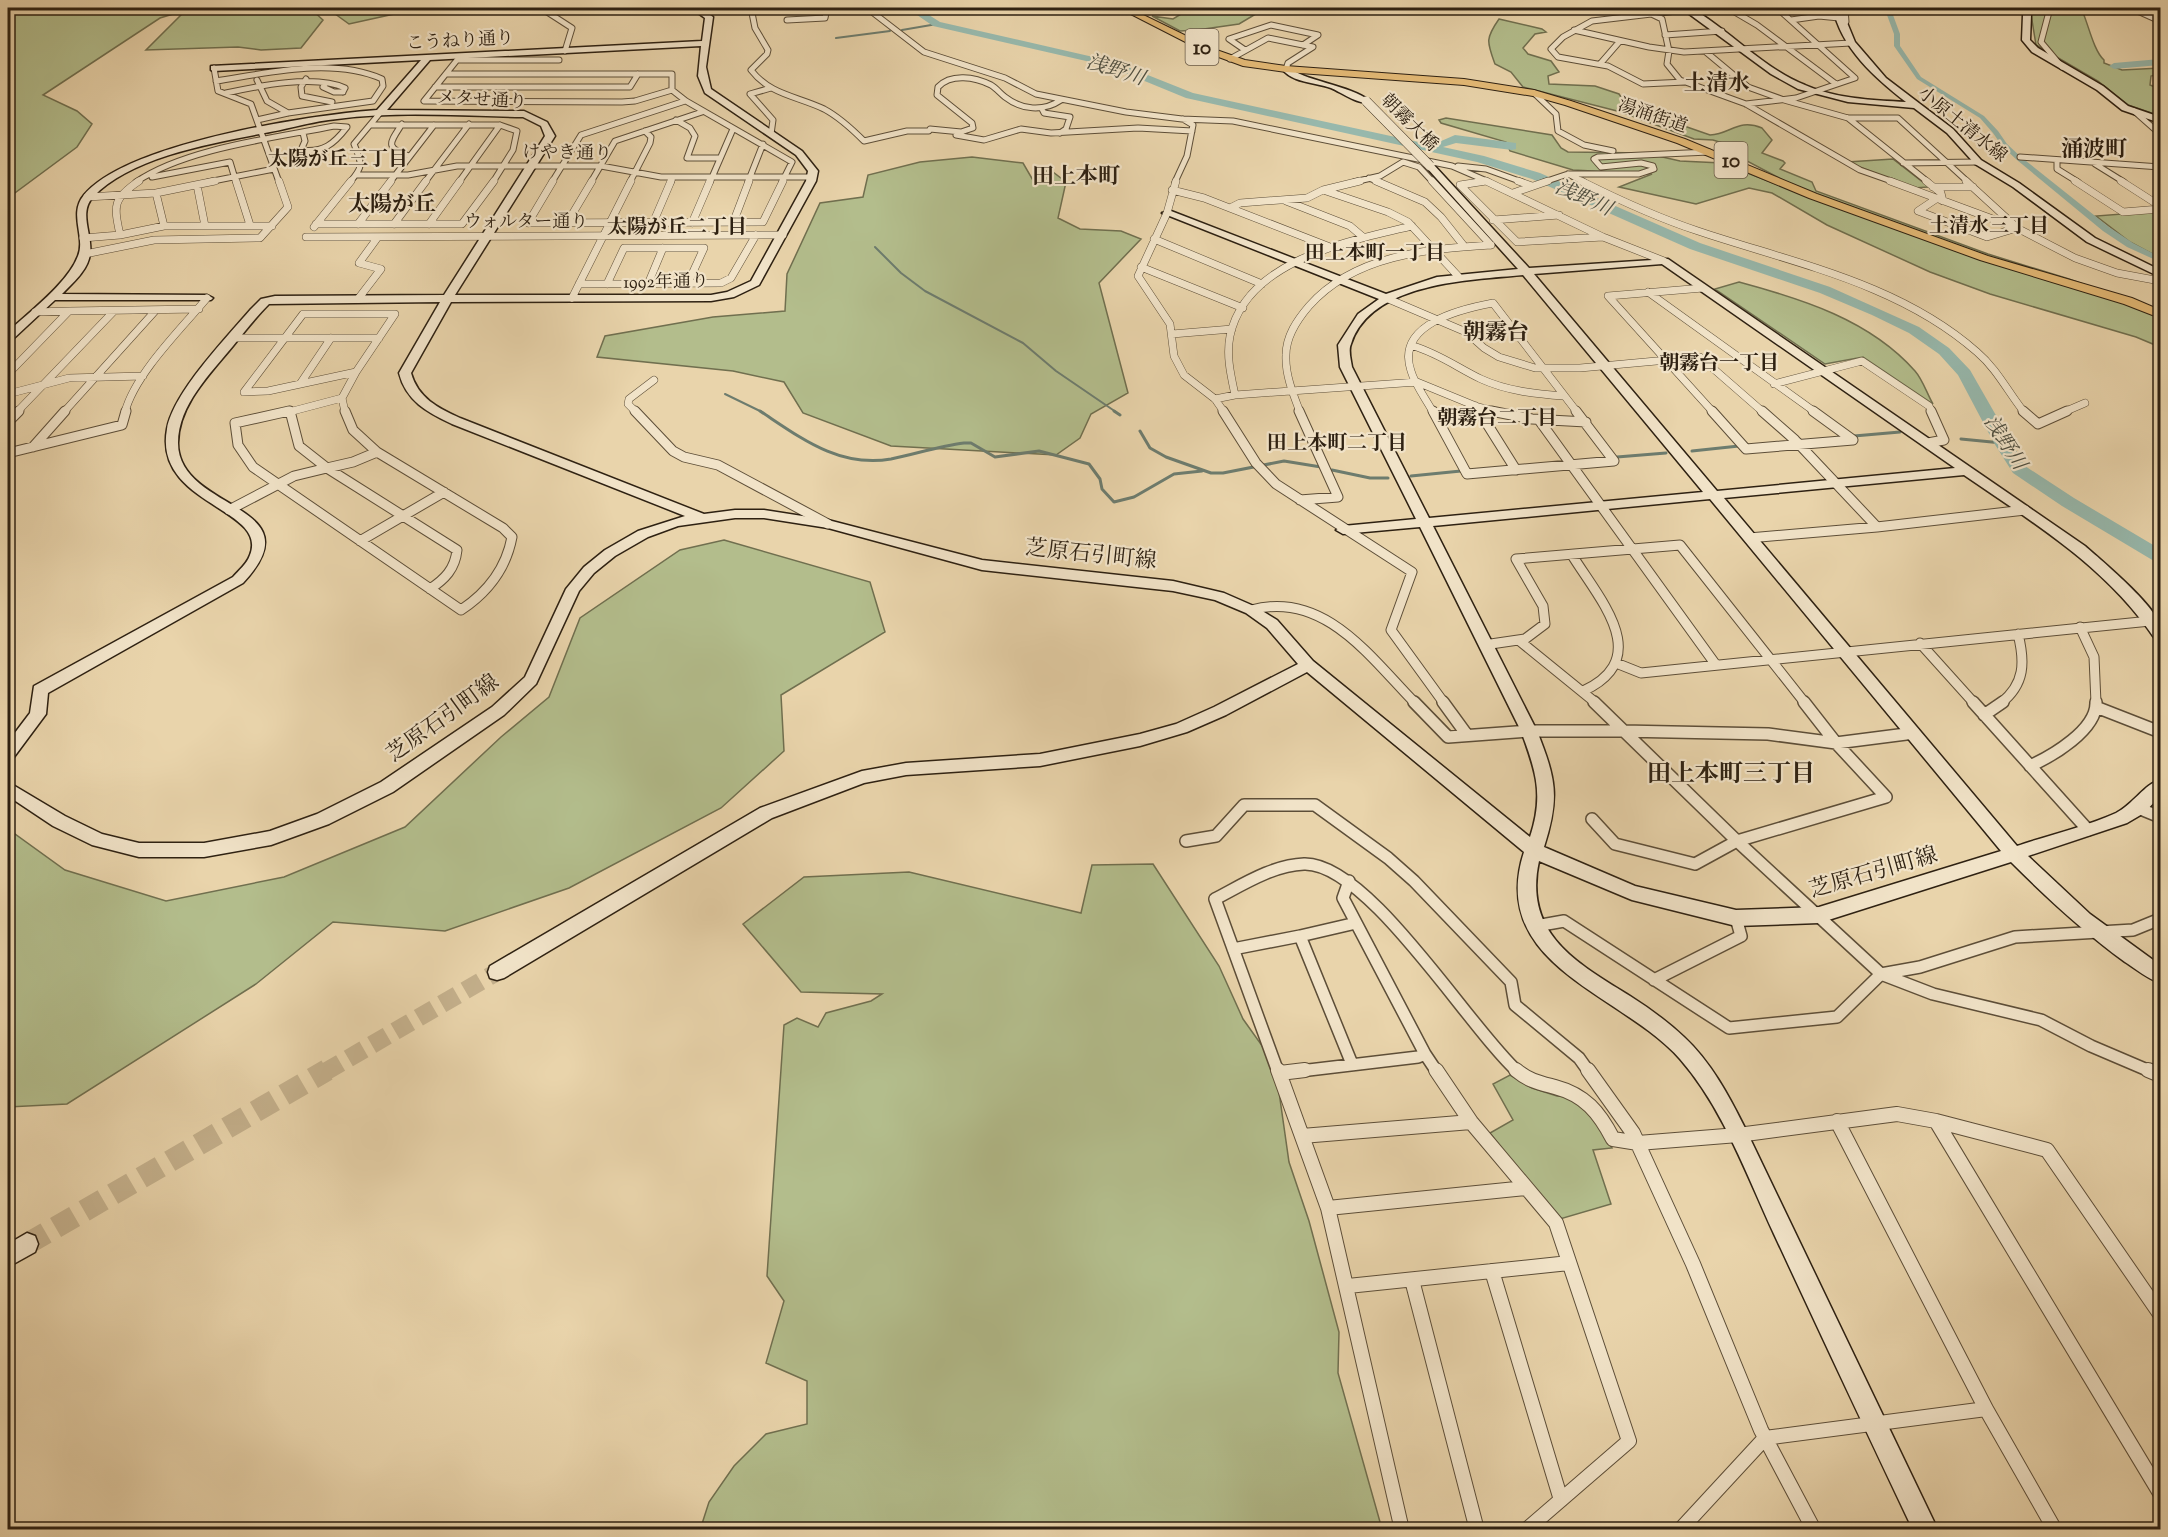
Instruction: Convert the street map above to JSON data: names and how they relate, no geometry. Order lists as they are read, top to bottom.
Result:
{
  "streets": {
    "main road": ["10", "湯涌街道"],
    "street": [
      "こうねり通り",
      "メタせ通り",
      "朝霧大橋",
      "小原土清水線",
      "けやき通り",
      "ウォルター通り",
      "1992年通り",
      "芝原石引町線"
    ]
  },
  "crossings": [
    ["メタせ通り", "けやき通り"],
    ["メタせ通り", "ウォルター通り"],
    ["メタせ通り", "1992年通り"],
    ["メタせ通り", "芝原石引町線"],
    ["朝霧大橋", "芝原石引町線"],
    ["けやき通り", "1992年通り"],
    ["ウォルター通り", "1992年通り"]
  ],
  "districts": [
    "土清水",
    "涌波町",
    "太陽が丘三丁目",
    "田上本町",
    "太陽が丘",
    "土清水三丁目",
    "太陽が丘二丁目",
    "田上本町一丁目",
    "朝霧台",
    "朝霧台一丁目",
    "朝霧台二丁目",
    "田上本町二丁目",
    "田上本町三丁目"
  ],
  "water": ["浅野川"]
}
